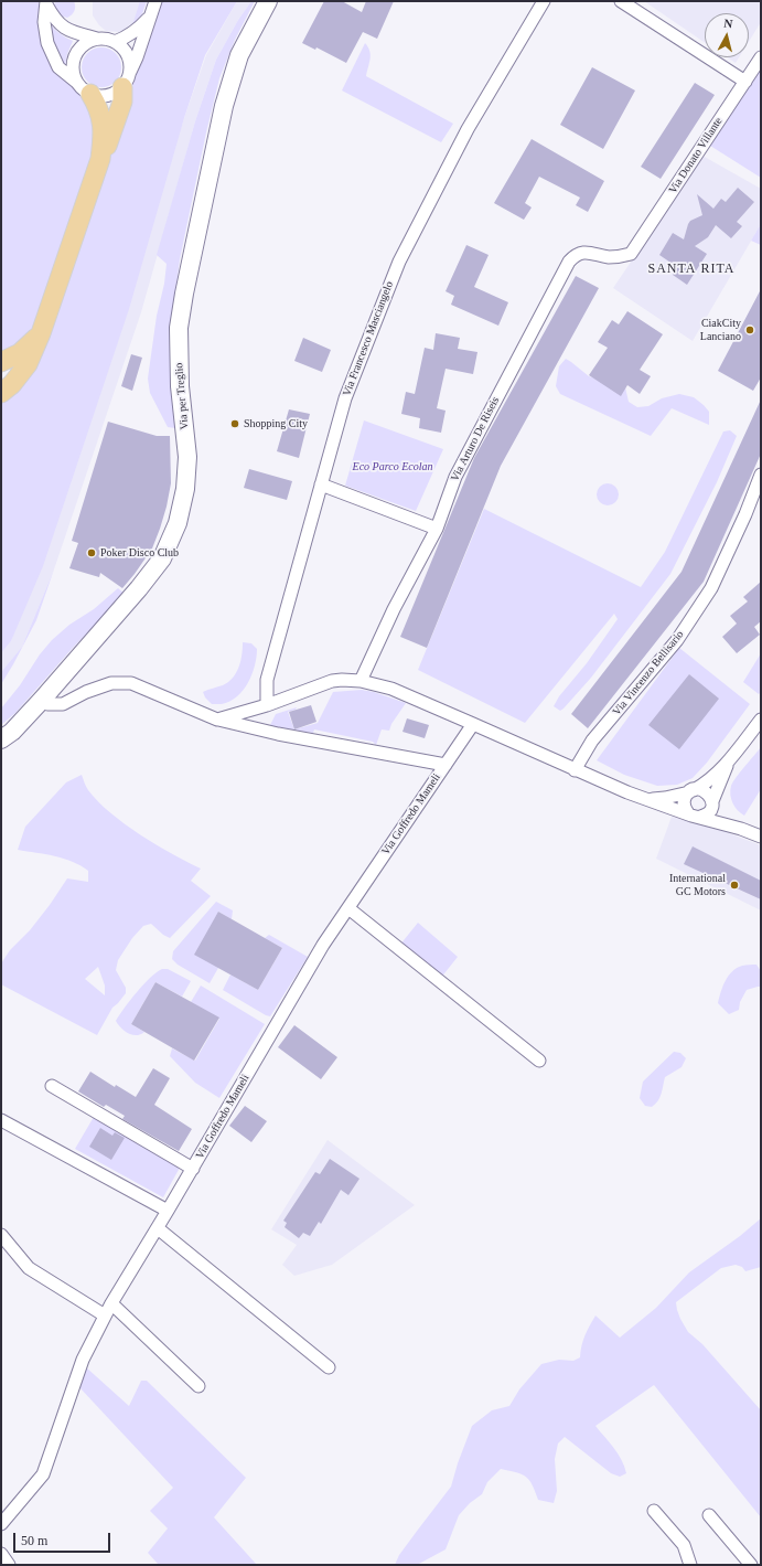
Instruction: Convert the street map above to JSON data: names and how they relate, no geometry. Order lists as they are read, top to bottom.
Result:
{
  "streets": {
    "main road": ["Via per Treglio"],
    "street": [
      "Via Donato Villante",
      "Via Francesco Masciangelo",
      "Via Arturo De Riseis",
      "Via Vincenzo Bellisario",
      "Via Goffredo Mameli"
    ]
  },
  "crossings": [
    ["Via Donato Villante", "Via Arturo De Riseis"]
  ],
  "districts": ["SANTA RITA"],
  "parks": ["Eco Parco Ecolan"],
  "places": [
    "CiakCity Lanciano",
    "Shopping City",
    "Poker Disco Club",
    "International GC Motors"
  ],
  "scale_bar": "50 m",
  "north": "top"
}
